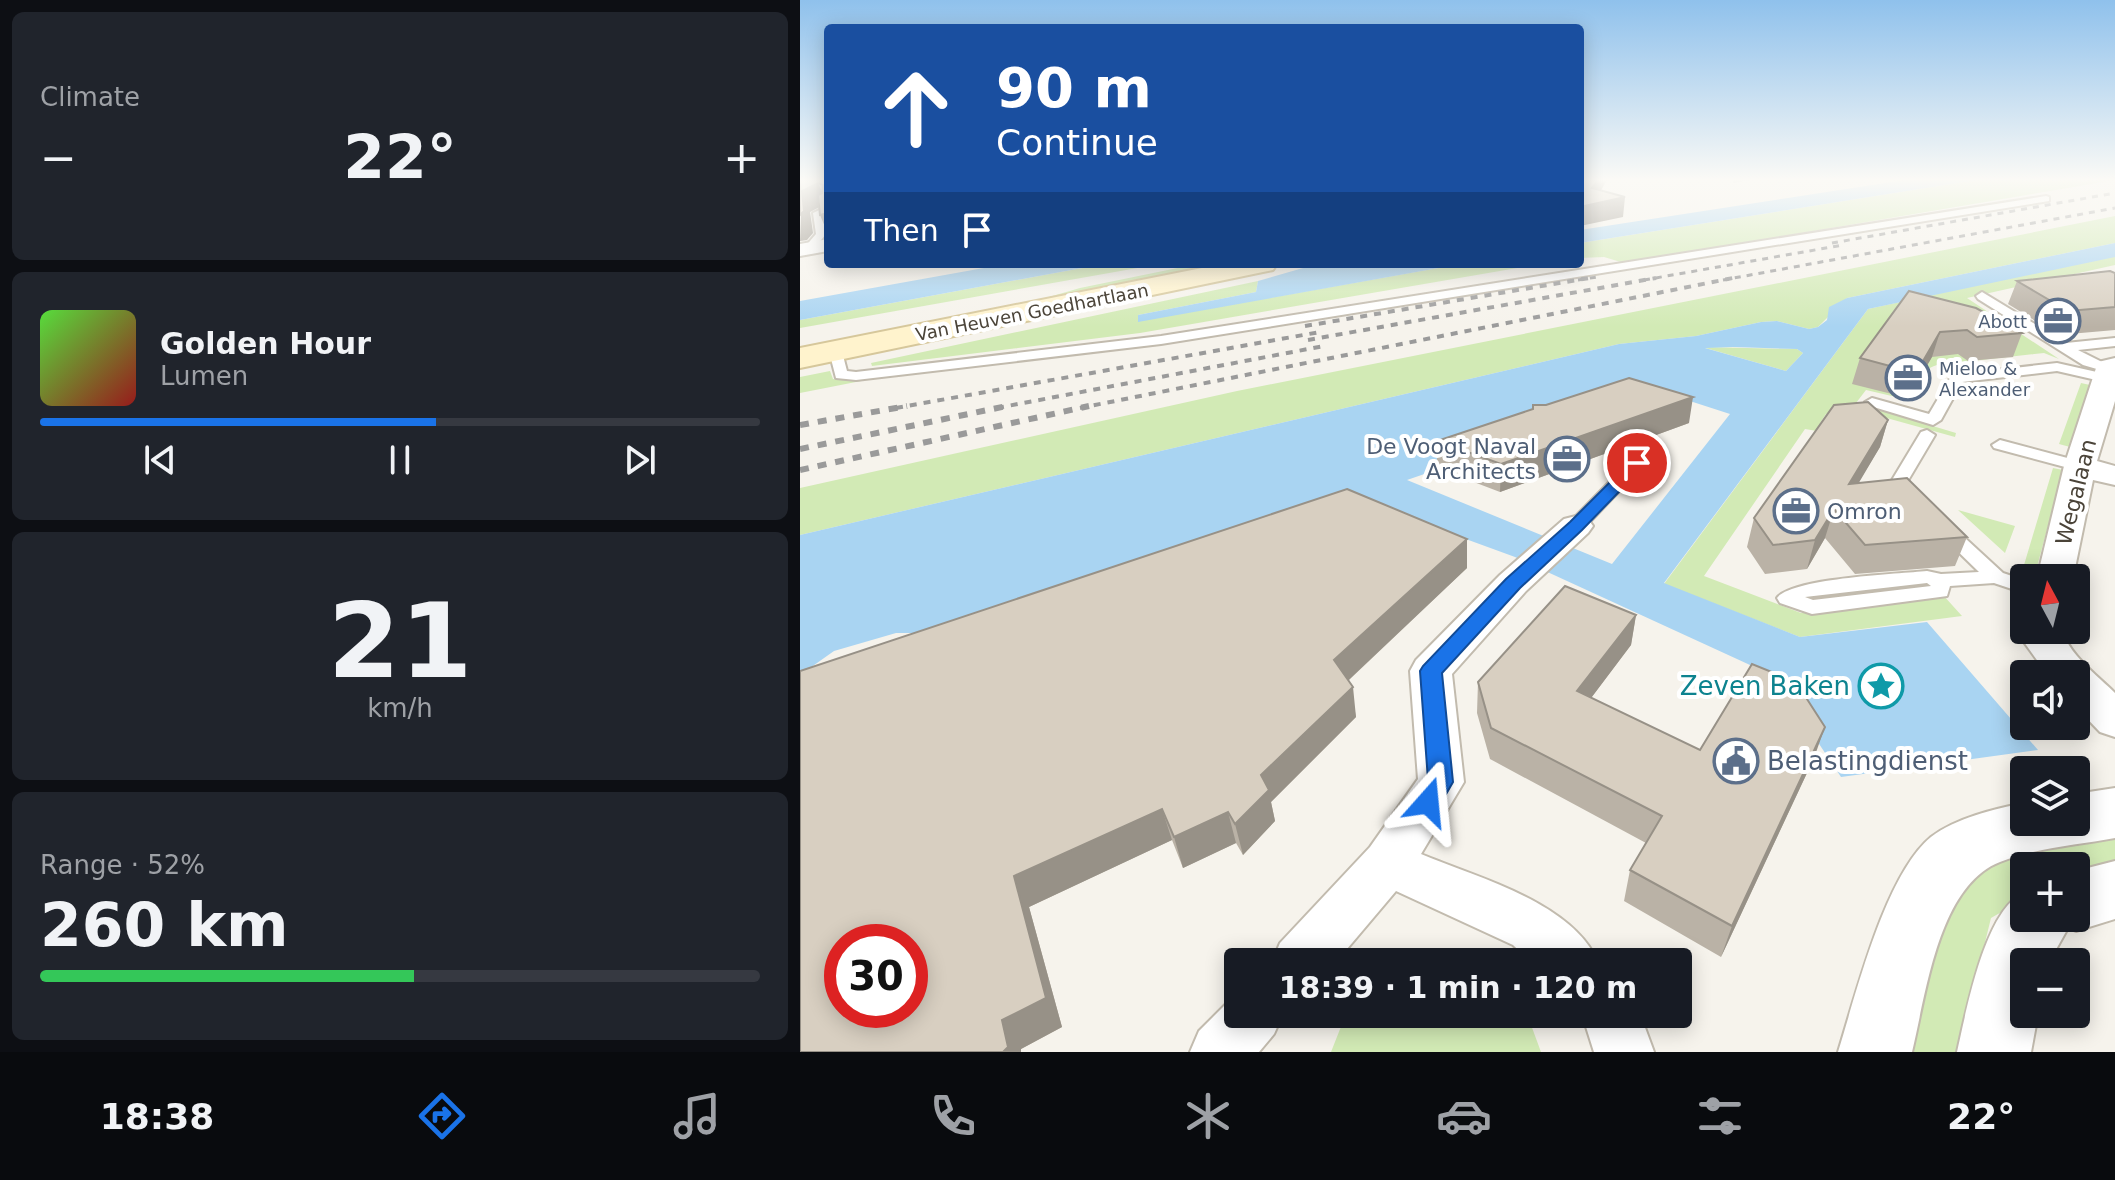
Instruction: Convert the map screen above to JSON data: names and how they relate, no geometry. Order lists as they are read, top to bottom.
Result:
{
  "streets": {
    "main road": ["Van Heuven Goedhartlaan"],
    "street": ["Wegalaan"]
  },
  "places": {
    "office": [
      "Abott",
      "Mieloo & Alexander",
      "De Voogt Naval Architects",
      "Omron"
    ],
    "place": ["Zeven Baken"],
    "public building": ["Belastingdienst"]
  },
  "north": "top",
  "page": {
    "tile": [
      "Climate",
      ["21", "km/h"],
      ["Range · 52%", "260 km"]
    ],
    "turn": ["90 m", "Continue"],
    "heat": ["−", "22°", "+"],
    "then": "Then",
    "song": ["Golden Hour", "Lumen"],
    "map_buttons": ["+", "−"],
    "limit": "30",
    "trip": "18:39 · 1 min · 120 m",
    "tabs": ["18:38", "22°"]
  }
}
